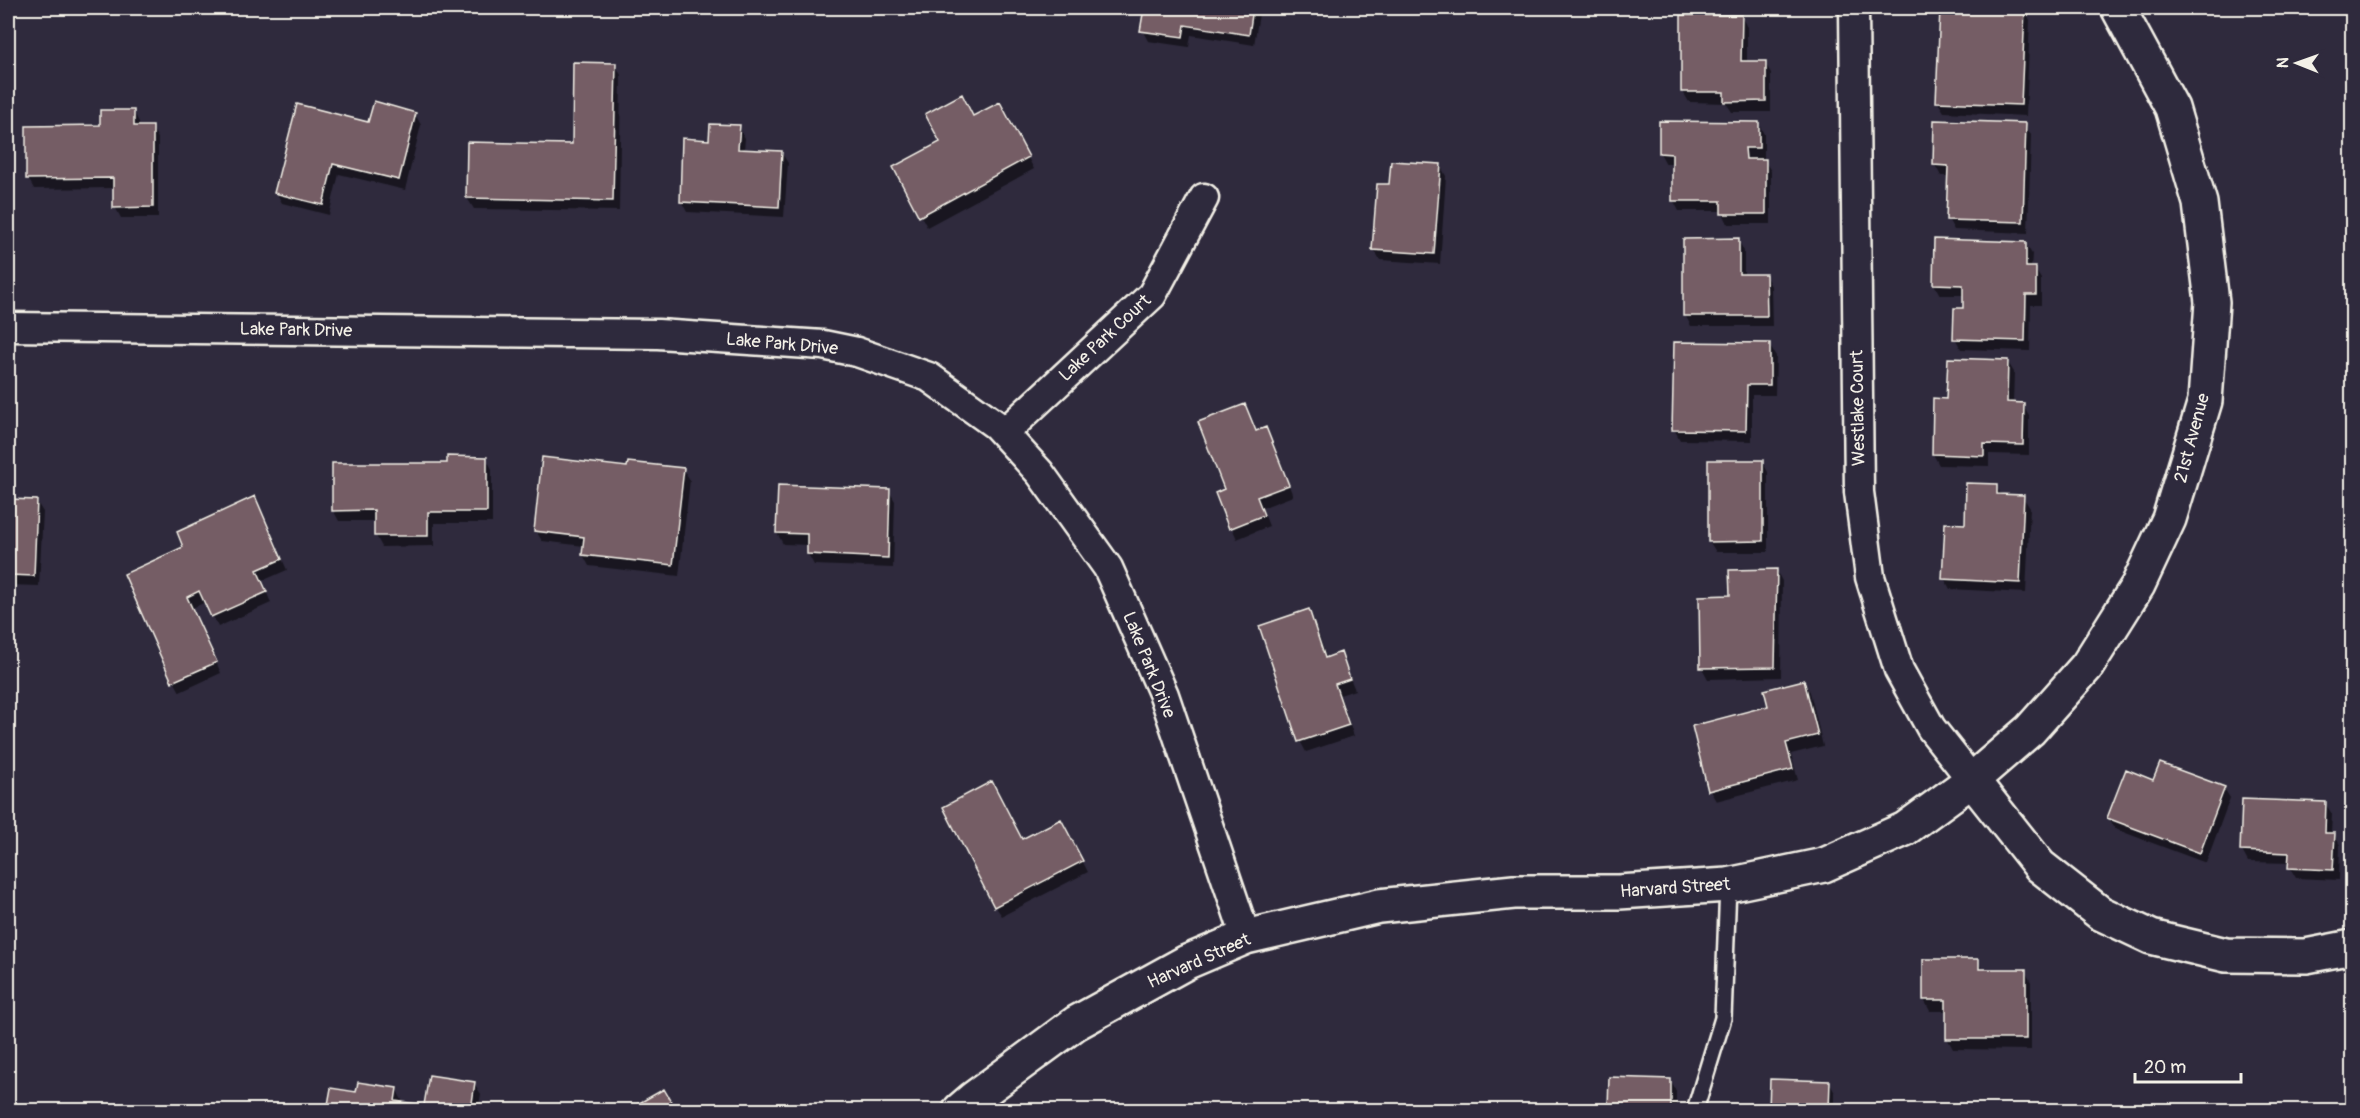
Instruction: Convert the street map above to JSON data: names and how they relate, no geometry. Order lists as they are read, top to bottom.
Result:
{
  "streets": {
    "street": [
      "Lake Park Drive",
      "Lake Park Court",
      "Westlake Court",
      "21st Avenue",
      "Harvard Street"
    ]
  },
  "crossings": [
    ["Lake Park Drive", "Lake Park Court"],
    ["Lake Park Drive", "Harvard Street"],
    ["Westlake Court", "21st Avenue"],
    ["Westlake Court", "Harvard Street"],
    ["21st Avenue", "Harvard Street"]
  ],
  "scale_bar": "20 m",
  "north": "left"
}
